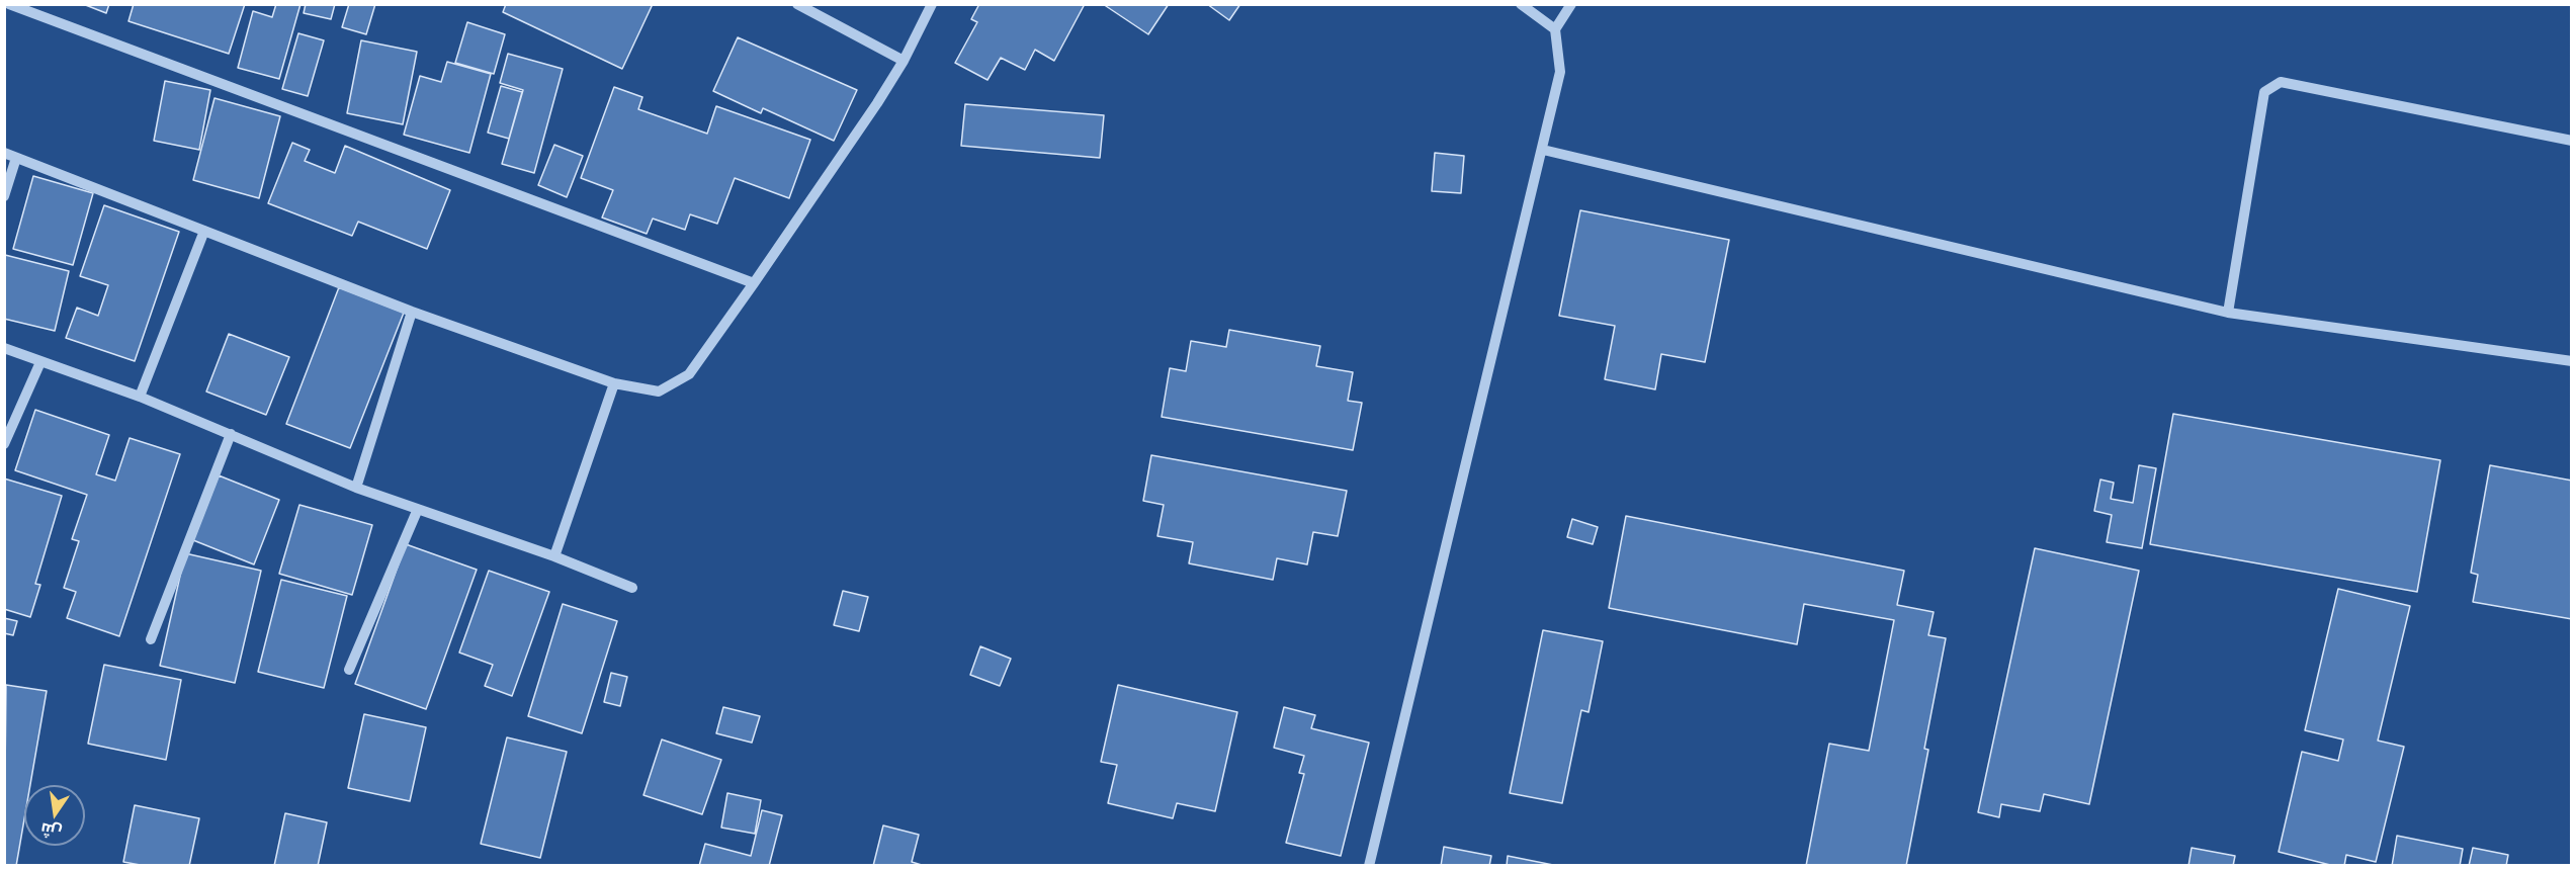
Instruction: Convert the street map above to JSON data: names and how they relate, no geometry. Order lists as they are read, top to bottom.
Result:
{
  "north": "bottom"
}
